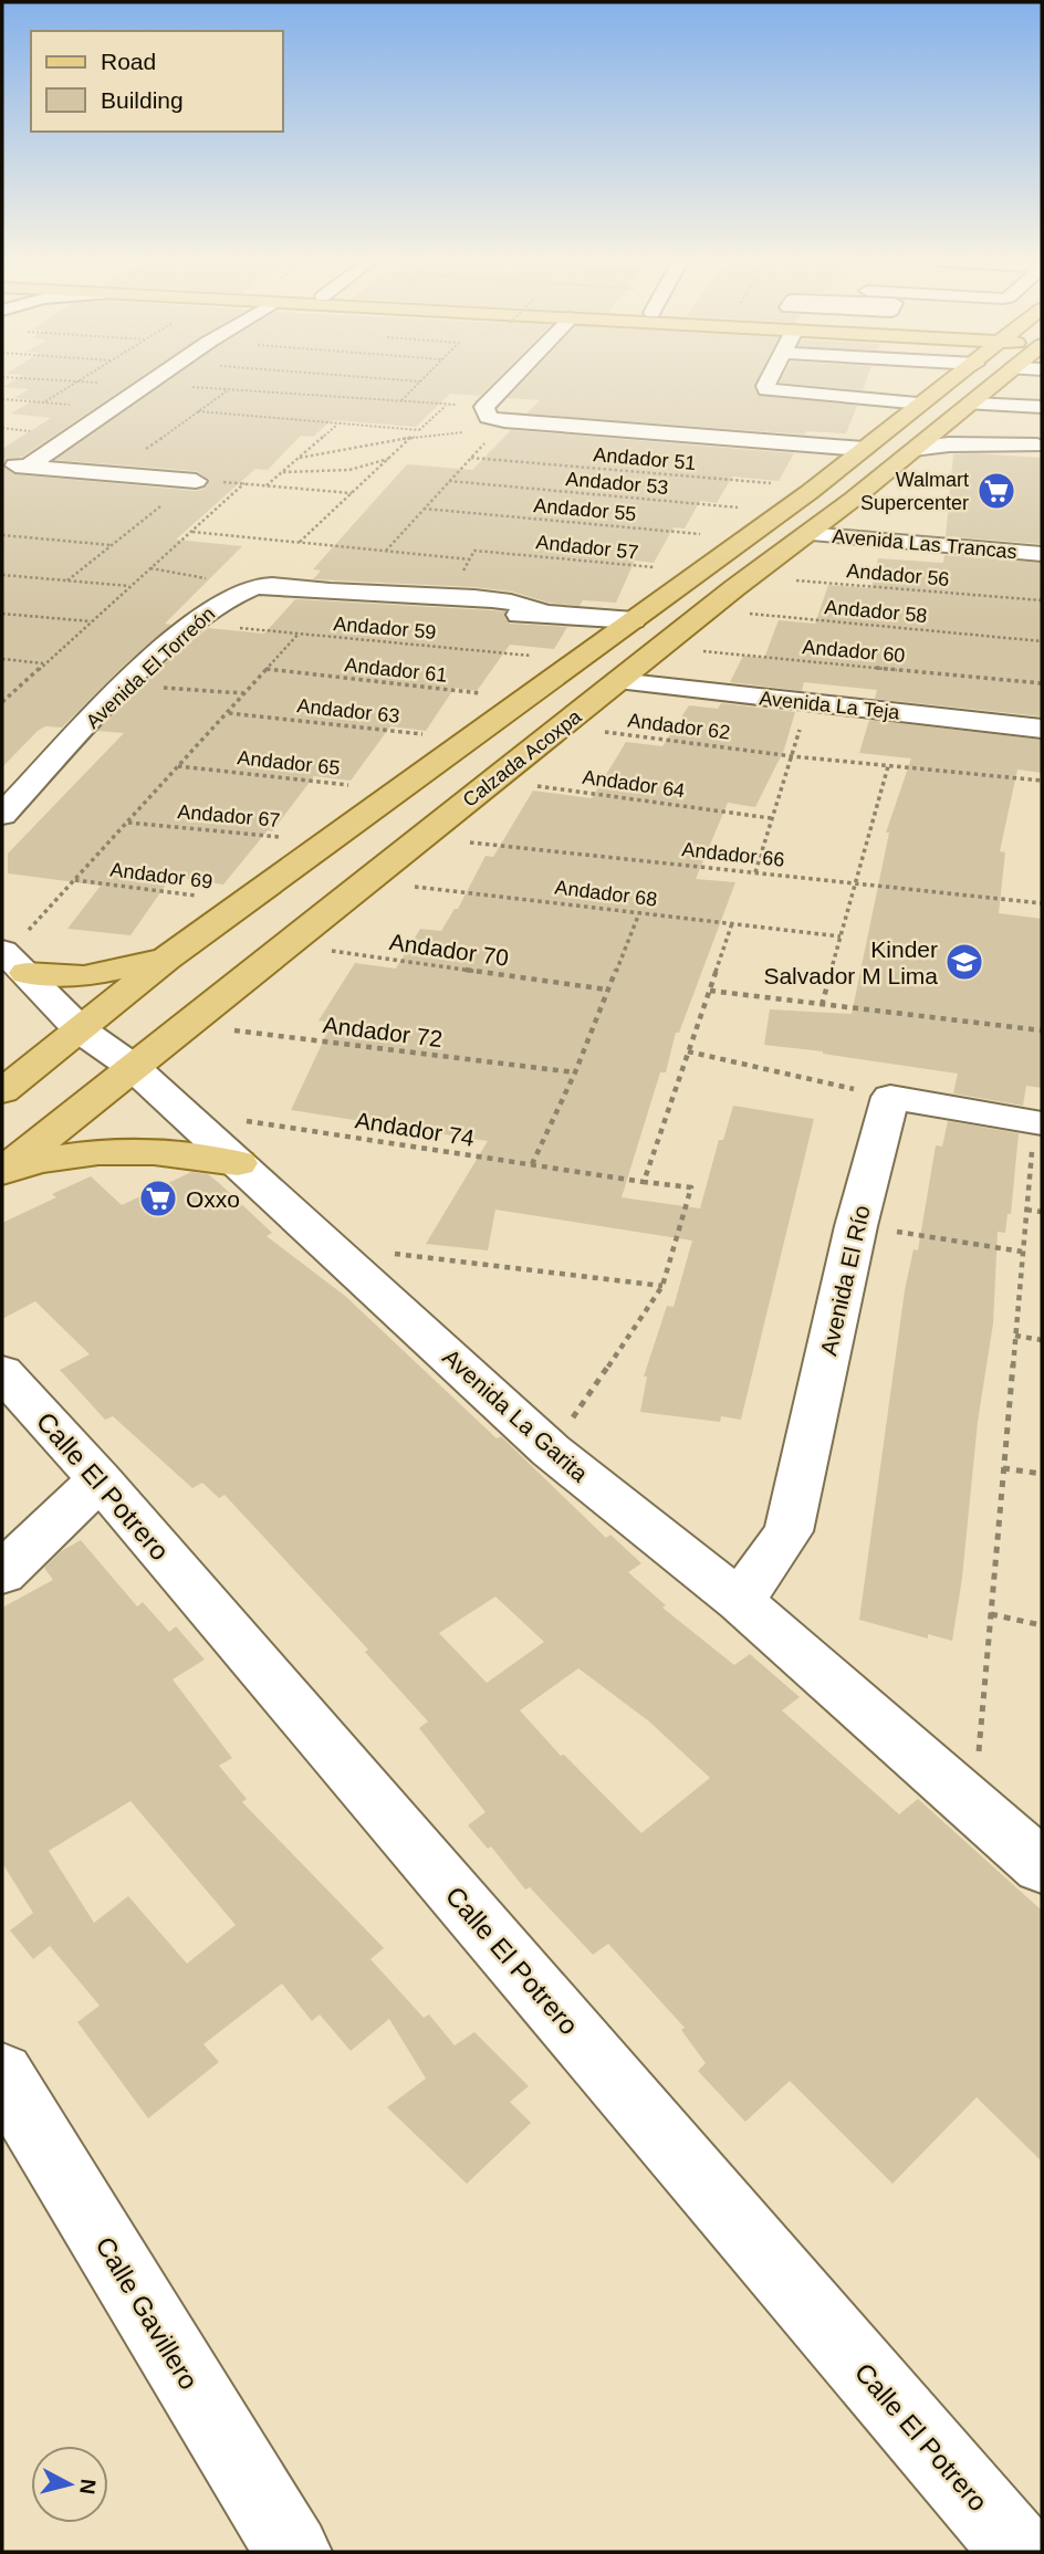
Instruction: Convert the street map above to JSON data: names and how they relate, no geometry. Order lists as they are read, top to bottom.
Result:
{
  "streets": {
    "main road": ["Calzada Acoxpa"],
    "street": [
      "Avenida Las Trancas",
      "Avenida El Torreón",
      "Avenida La Teja",
      "Avenida El Río",
      "Avenida La Garita",
      "Calle El Potrero",
      "Calle Gavillero"
    ],
    "path": [
      "Andador 51",
      "Andador 53",
      "Andador 55",
      "Andador 57",
      "Andador 56",
      "Andador 58",
      "Andador 59",
      "Andador 60",
      "Andador 61",
      "Andador 63",
      "Andador 62",
      "Andador 65",
      "Andador 64",
      "Andador 67",
      "Andador 66",
      "Andador 69",
      "Andador 68",
      "Andador 70",
      "Andador 72",
      "Andador 74"
    ]
  },
  "crossings": [
    ["Andador 51", "Calzada Acoxpa"],
    ["Andador 53", "Calzada Acoxpa"],
    ["Andador 55", "Calzada Acoxpa"],
    ["Avenida Las Trancas", "Calzada Acoxpa"],
    ["Andador 57", "Calzada Acoxpa"],
    ["Andador 56", "Calzada Acoxpa"],
    ["Andador 58", "Calzada Acoxpa"],
    ["Andador 59", "Avenida El Torreón"],
    ["Andador 59", "Calzada Acoxpa"],
    ["Andador 60", "Calzada Acoxpa"],
    ["Avenida El Torreón", "Calzada Acoxpa"],
    ["Andador 61", "Calzada Acoxpa"],
    ["Avenida La Teja", "Calzada Acoxpa"],
    ["Andador 63", "Calzada Acoxpa"],
    ["Andador 62", "Calzada Acoxpa"],
    ["Calzada Acoxpa", "Andador 65"],
    ["Calzada Acoxpa", "Andador 64"],
    ["Calzada Acoxpa", "Andador 67"],
    ["Calzada Acoxpa", "Andador 66"],
    ["Calzada Acoxpa", "Andador 69"],
    ["Calzada Acoxpa", "Andador 68"],
    ["Calzada Acoxpa", "Andador 70"],
    ["Calzada Acoxpa", "Andador 72"],
    ["Calzada Acoxpa", "Avenida La Garita"],
    ["Andador 74", "Avenida La Garita"],
    ["Avenida El Río", "Avenida La Garita"]
  ],
  "places": {
    "supermarket": ["Walmart Supercenter", "Oxxo"],
    "school or university": ["Kinder Salvador M Lima"]
  },
  "legend": ["Road", "Building"],
  "north": "right"
}
